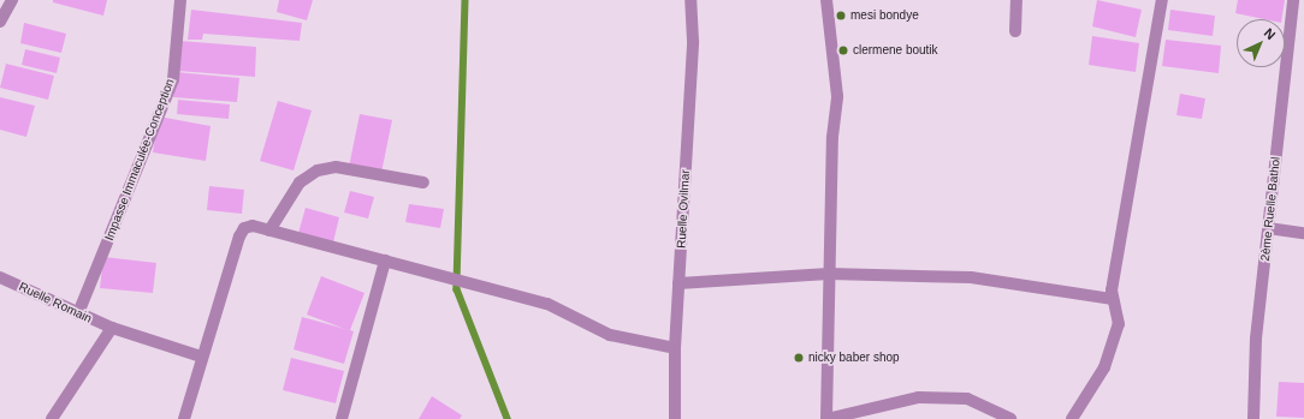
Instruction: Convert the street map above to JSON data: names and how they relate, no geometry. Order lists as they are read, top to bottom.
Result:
{
  "streets": {
    "street": [
      "Impasse Immaculée-Conception",
      "Ruelle Ovilmar",
      "2ème Ruelle Bathol",
      "Ruelle Romain"
    ]
  },
  "crossings": [
    ["Impasse Immaculée-Conception", "Ruelle Romain"]
  ],
  "places": ["mesi bondye", "clermene boutik", "nicky baber shop"],
  "north": "top right"
}
